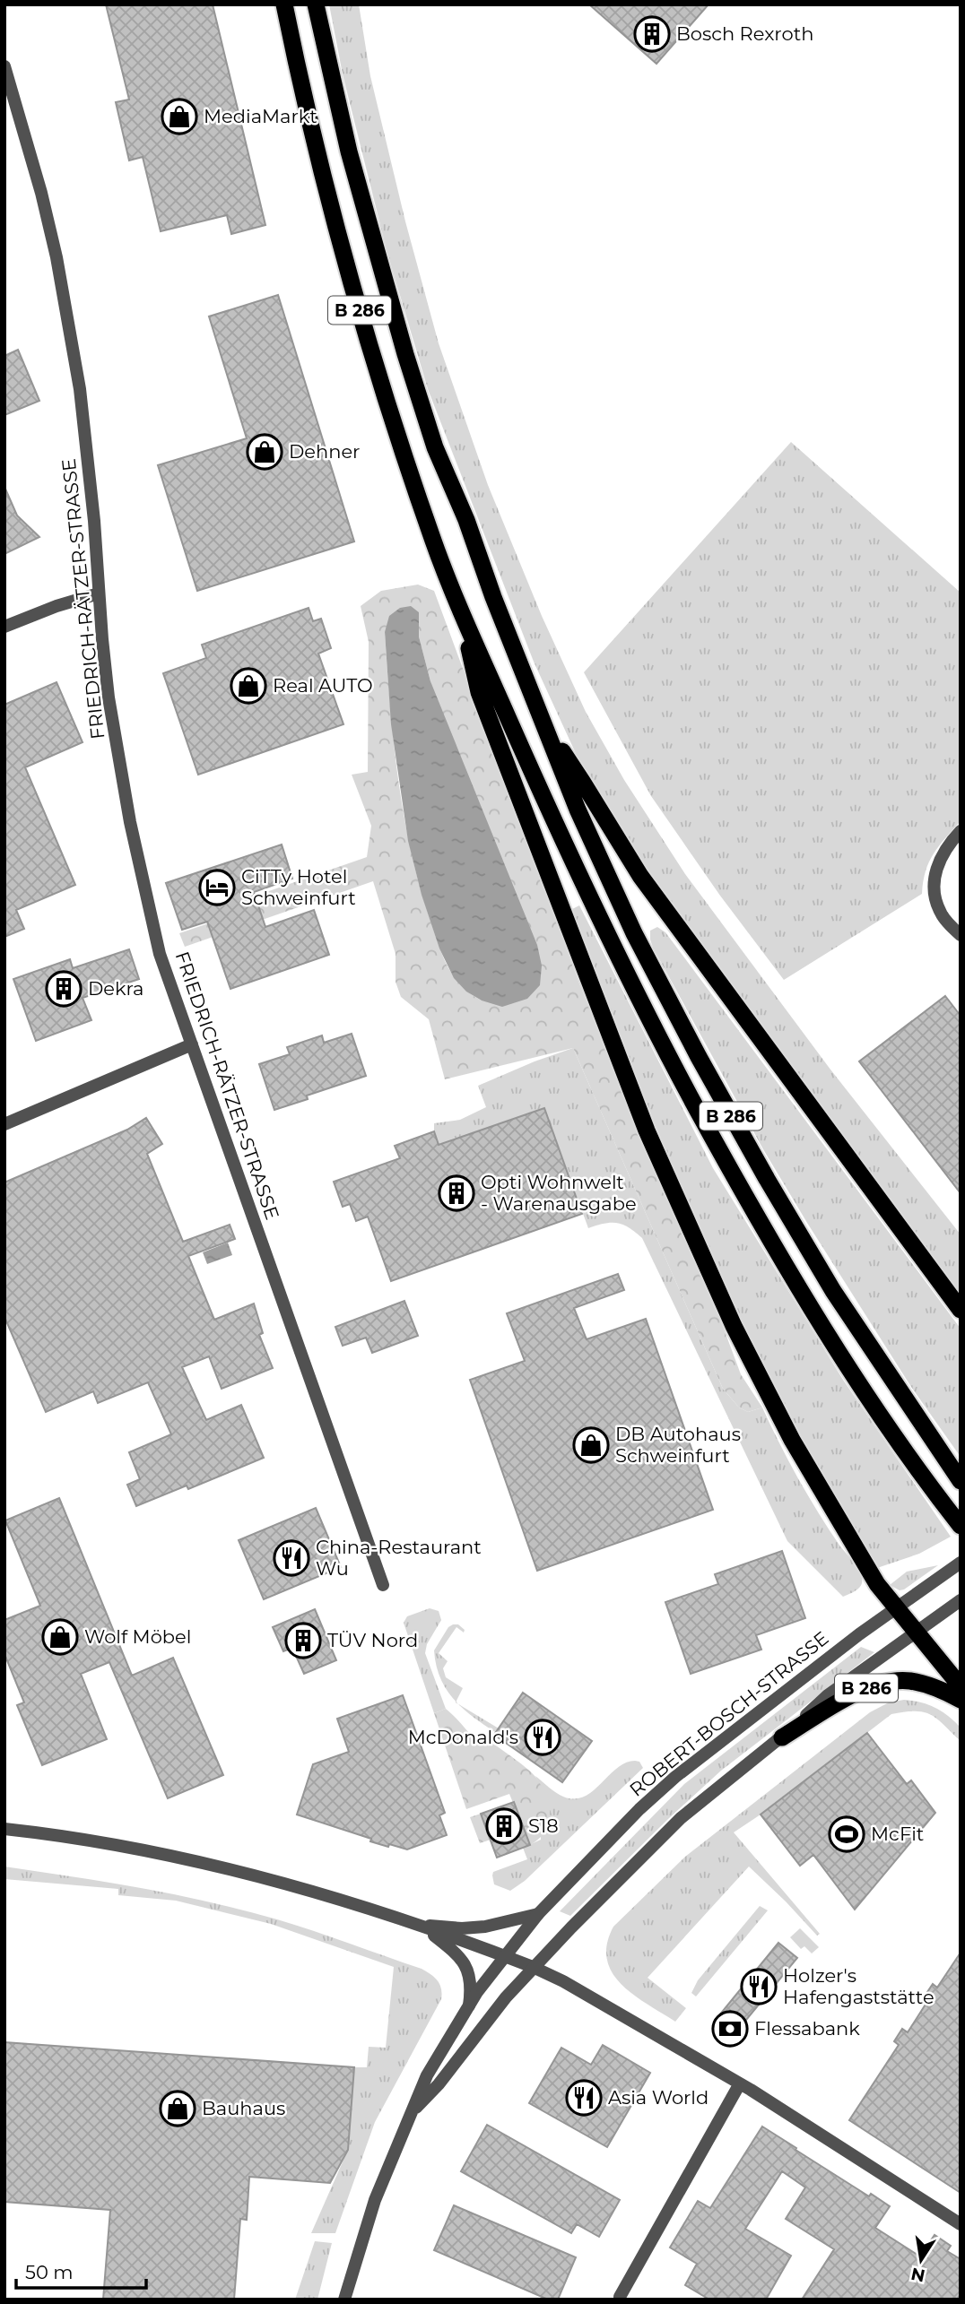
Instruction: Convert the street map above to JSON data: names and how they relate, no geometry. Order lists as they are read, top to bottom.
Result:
{
  "streets": {
    "highway": ["B 286"],
    "street": ["FRIEDRICH-RÄTZER-STRASSE", "ROBERT-BOSCH-STRASSE"]
  },
  "crossings": [
    ["B 286", "ROBERT-BOSCH-STRASSE"]
  ],
  "places": {
    "building": [
      "Bosch Rexroth",
      "Dekra",
      "Opti Wohnwelt - Warenausgabe",
      "TÜV Nord",
      "S18"
    ],
    "shop": [
      "MediaMarkt",
      "Dehner",
      "Real AUTO",
      "DB Autohaus Schweinfurt",
      "Wolf Möbel",
      "Bauhaus"
    ],
    "hotel": ["CiTTy Hotel Schweinfurt"],
    "restaurant": [
      "China-Restaurant Wu",
      "McDonald's",
      "Holzer's Hafengaststätte",
      "Asia World"
    ],
    "sports": ["McFit"],
    "bank": ["Flessabank"]
  },
  "scale_bar": "50 m",
  "north": "bottom"
}
